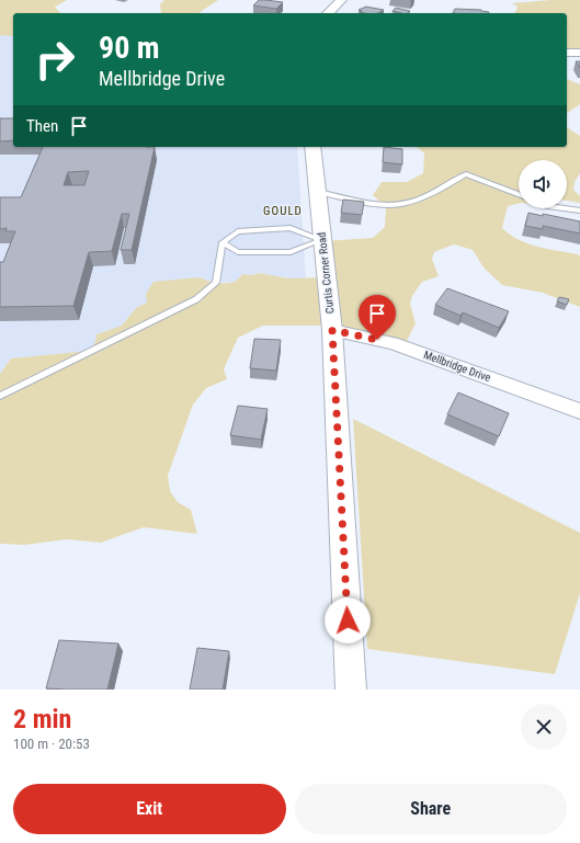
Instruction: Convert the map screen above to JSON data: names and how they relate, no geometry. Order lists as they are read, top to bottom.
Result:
{
  "streets": {
    "street": ["Curtis Corner Road", "Mellbridge Drive"]
  },
  "crossings": [
    ["Curtis Corner Road", "Mellbridge Drive"]
  ],
  "districts": ["GOULD"],
  "page": {
    "turn": ["90 m", "Mellbridge Drive"],
    "then": "Then",
    "heading": ["2 min", "100 m · 20:53"],
    "buttons": ["Exit", "Share"]
  }
}
